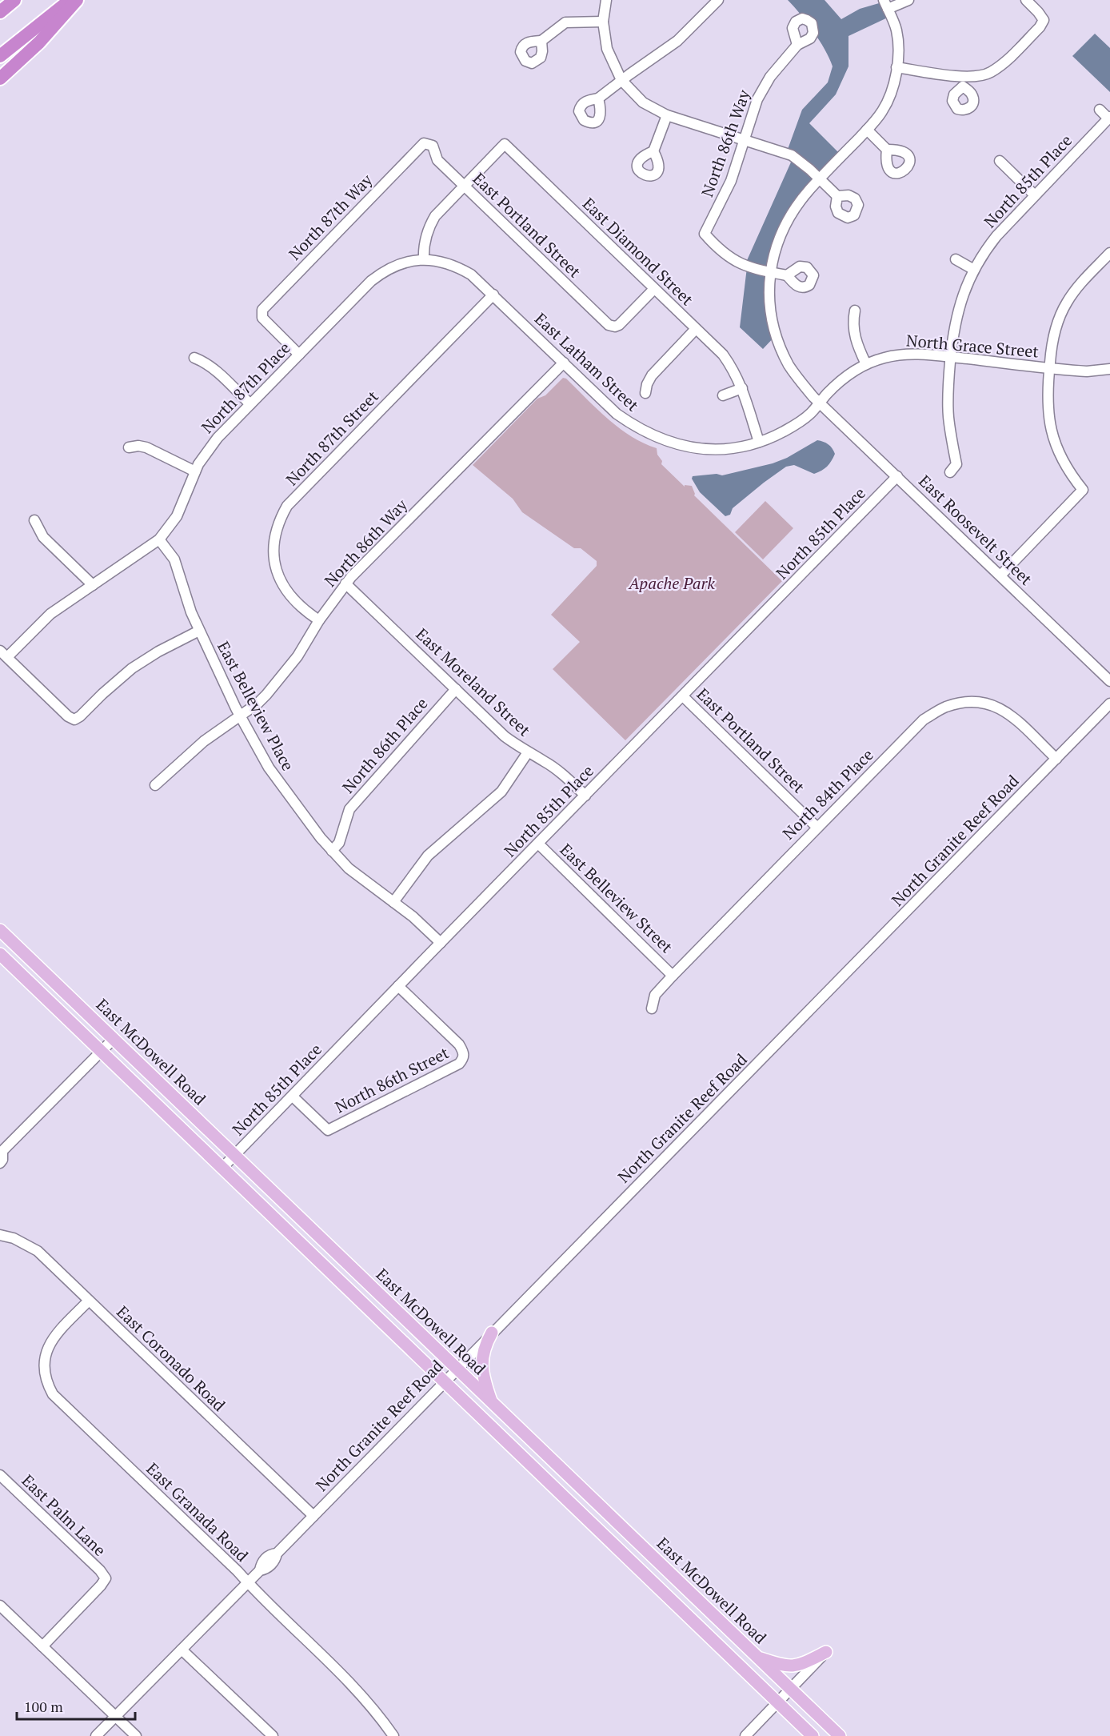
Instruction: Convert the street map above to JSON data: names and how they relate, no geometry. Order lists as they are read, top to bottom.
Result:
{
  "streets": {
    "main road": ["East McDowell Road"],
    "street": [
      "North 86th Way",
      "North 85th Place",
      "North 87th Way",
      "East Portland Street",
      "East Diamond Street",
      "North Grace Street",
      "East Latham Street",
      "North 87th Place",
      "North 87th Street",
      "East Roosevelt Street",
      "East Moreland Street",
      "East Belleview Place",
      "North 86th Place",
      "North 84th Place",
      "North Granite Reef Road",
      "East Belleview Street",
      "North 86th Street",
      "East Coronado Road",
      "East Granada Road",
      "East Palm Lane"
    ]
  },
  "crossings": [
    ["North 86th Way", "East Latham Street"],
    ["North 86th Way", "North 87th Street"],
    ["North 86th Way", "East Roosevelt Street"],
    ["North 86th Way", "East Moreland Street"],
    ["North 86th Way", "East Belleview Place"],
    ["North 85th Place", "East Portland Street"],
    ["North 85th Place", "North Grace Street"],
    ["North 85th Place", "East Roosevelt Street"],
    ["North 85th Place", "East Moreland Street"],
    ["North 85th Place", "East Belleview Place"],
    ["North 85th Place", "East Belleview Street"],
    ["North 85th Place", "East McDowell Road"],
    ["North 85th Place", "North 86th Street"],
    ["North 87th Way", "East Portland Street"],
    ["North 87th Way", "North 87th Place"],
    ["East Portland Street", "East Diamond Street"],
    ["East Portland Street", "North 84th Place"],
    ["East Diamond Street", "East Latham Street"],
    ["North Grace Street", "East Latham Street"],
    ["North Grace Street", "East Roosevelt Street"],
    ["East Latham Street", "North 87th Place"],
    ["East Latham Street", "North 87th Street"],
    ["East Latham Street", "East Roosevelt Street"],
    ["North 87th Place", "East Belleview Place"],
    ["East Moreland Street", "North 86th Place"],
    ["East Belleview Place", "North 86th Place"],
    ["North 84th Place", "North Granite Reef Road"],
    ["North 84th Place", "East Belleview Street"],
    ["North Granite Reef Road", "East McDowell Road"],
    ["North Granite Reef Road", "East Coronado Road"],
    ["North Granite Reef Road", "East Granada Road"],
    ["East Coronado Road", "East Granada Road"]
  ],
  "parks": ["Apache Park"],
  "scale_bar": "100 m"
}
